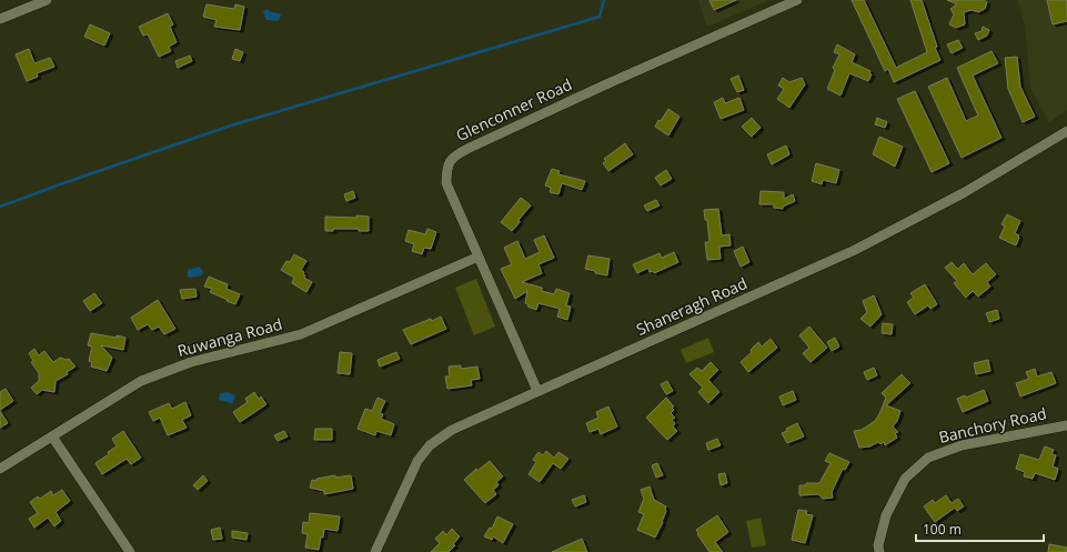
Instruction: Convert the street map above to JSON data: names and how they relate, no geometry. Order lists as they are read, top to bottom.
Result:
{
  "streets": {
    "street": [
      "Glenconner Road",
      "Shaneragh Road",
      "Ruwanga Road",
      "Banchory Road"
    ]
  },
  "crossings": [
    ["Glenconner Road", "Shaneragh Road"],
    ["Glenconner Road", "Ruwanga Road"]
  ],
  "scale_bar": "100 m"
}
